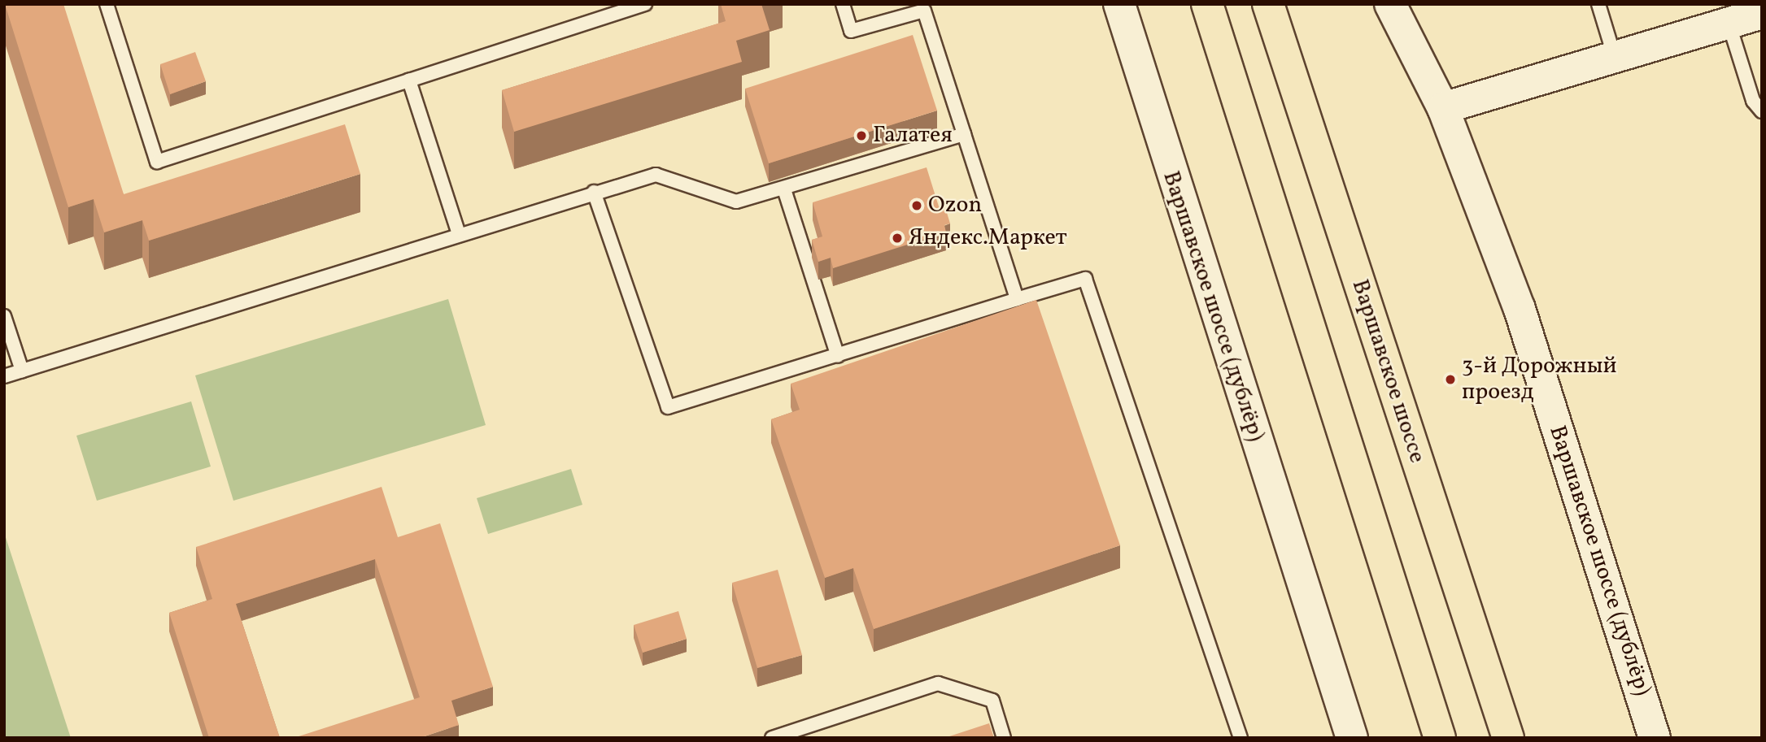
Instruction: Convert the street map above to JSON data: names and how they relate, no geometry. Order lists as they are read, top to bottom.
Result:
{
  "streets": {
    "main road": ["Варшавское шоссе (дублёр)", "Варшавское шоссе"]
  },
  "places": [
    "Галатея",
    "Ozon",
    "Яндекс.Маркет",
    "3-й Дорожный проезд"
  ]
}
